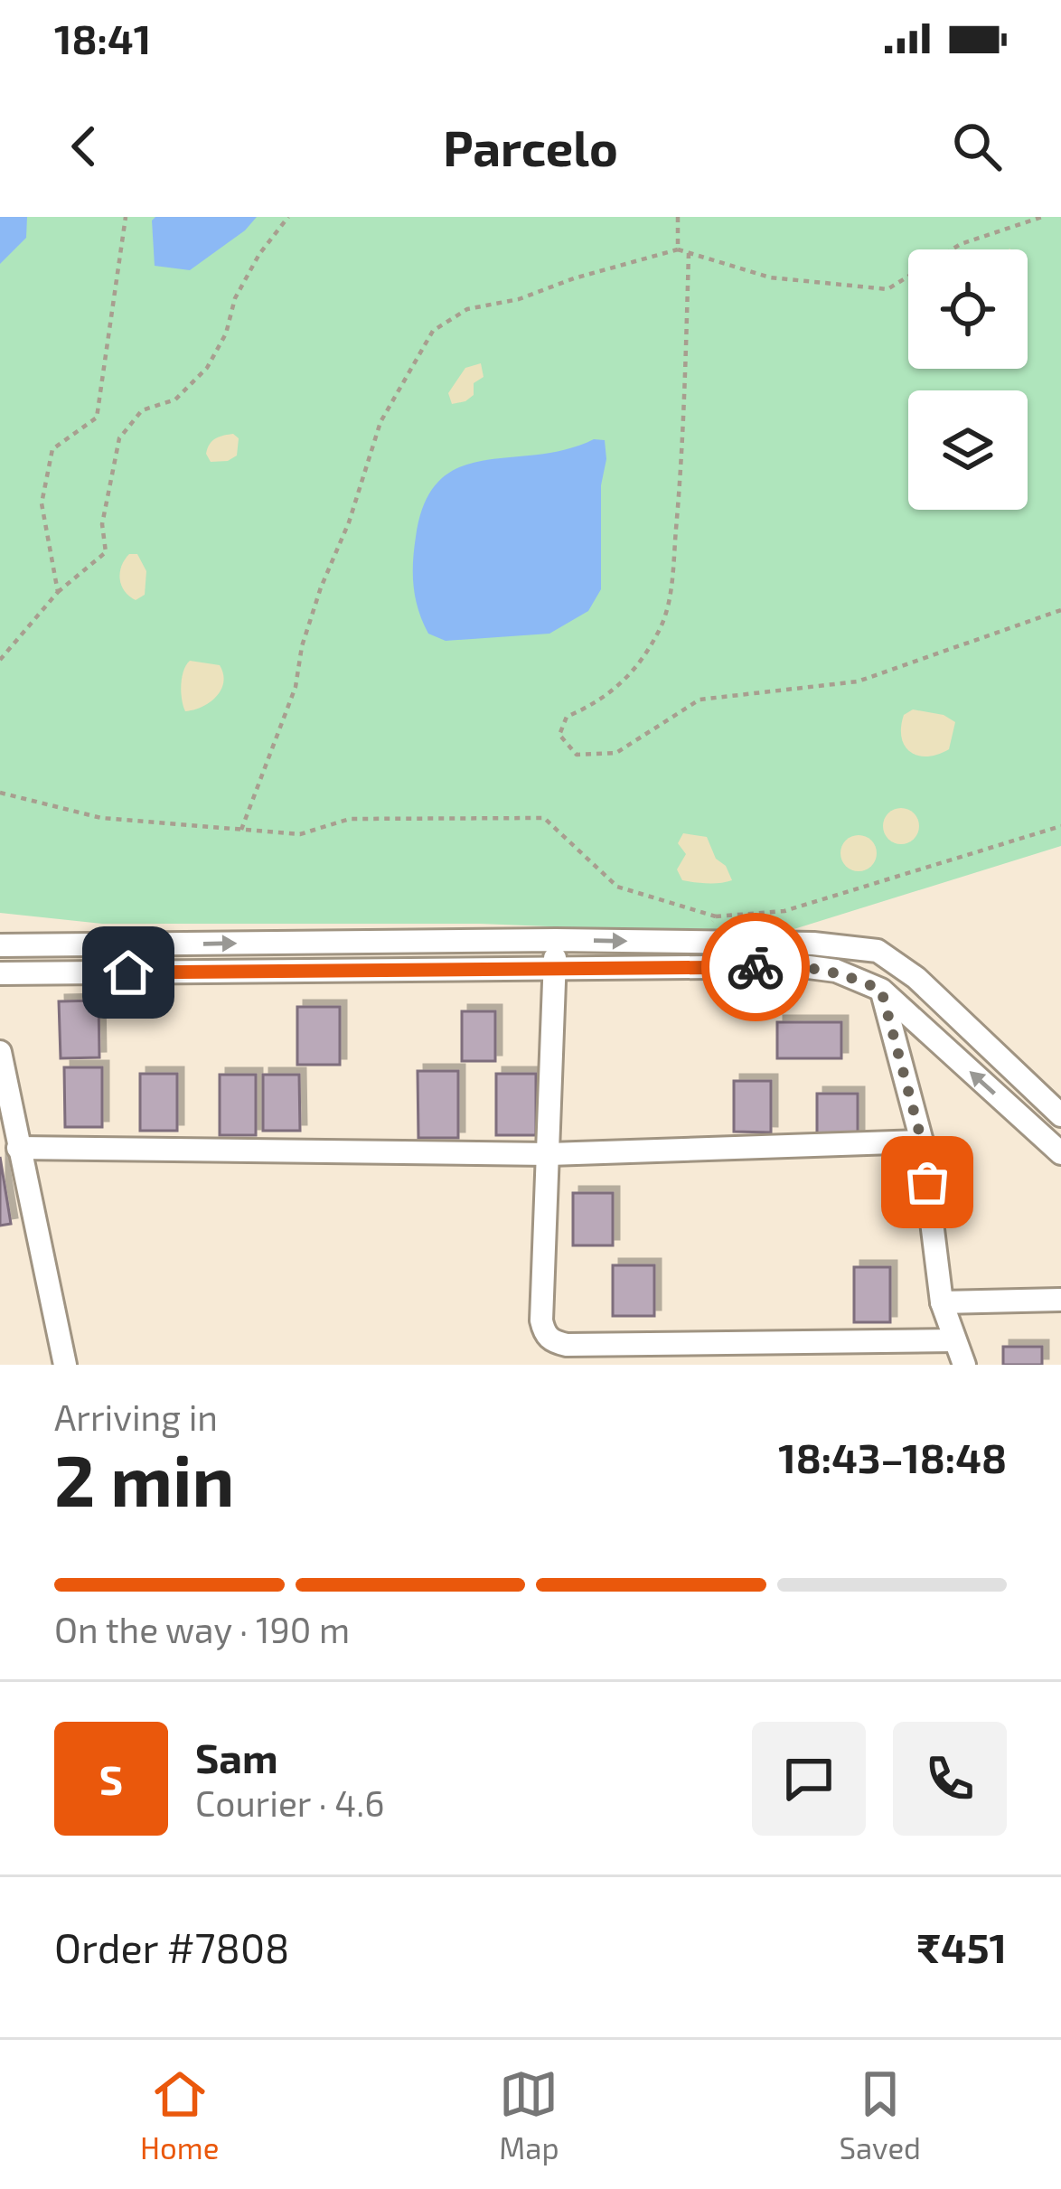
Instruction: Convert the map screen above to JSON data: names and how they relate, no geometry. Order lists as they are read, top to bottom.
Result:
{
  "page": {
    "status": "18:41",
    "header": "Parcelo",
    "heading": ["2 min", "Arriving in", "18:43–18:48"],
    "panel": [
      "Sam",
      "Courier · 4.6",
      "Order #7808",
      "₹451"
    ],
    "bar": "On the way · 190 m",
    "round": "S",
    "tabs": ["Home", "Map", "Saved"]
  }
}
